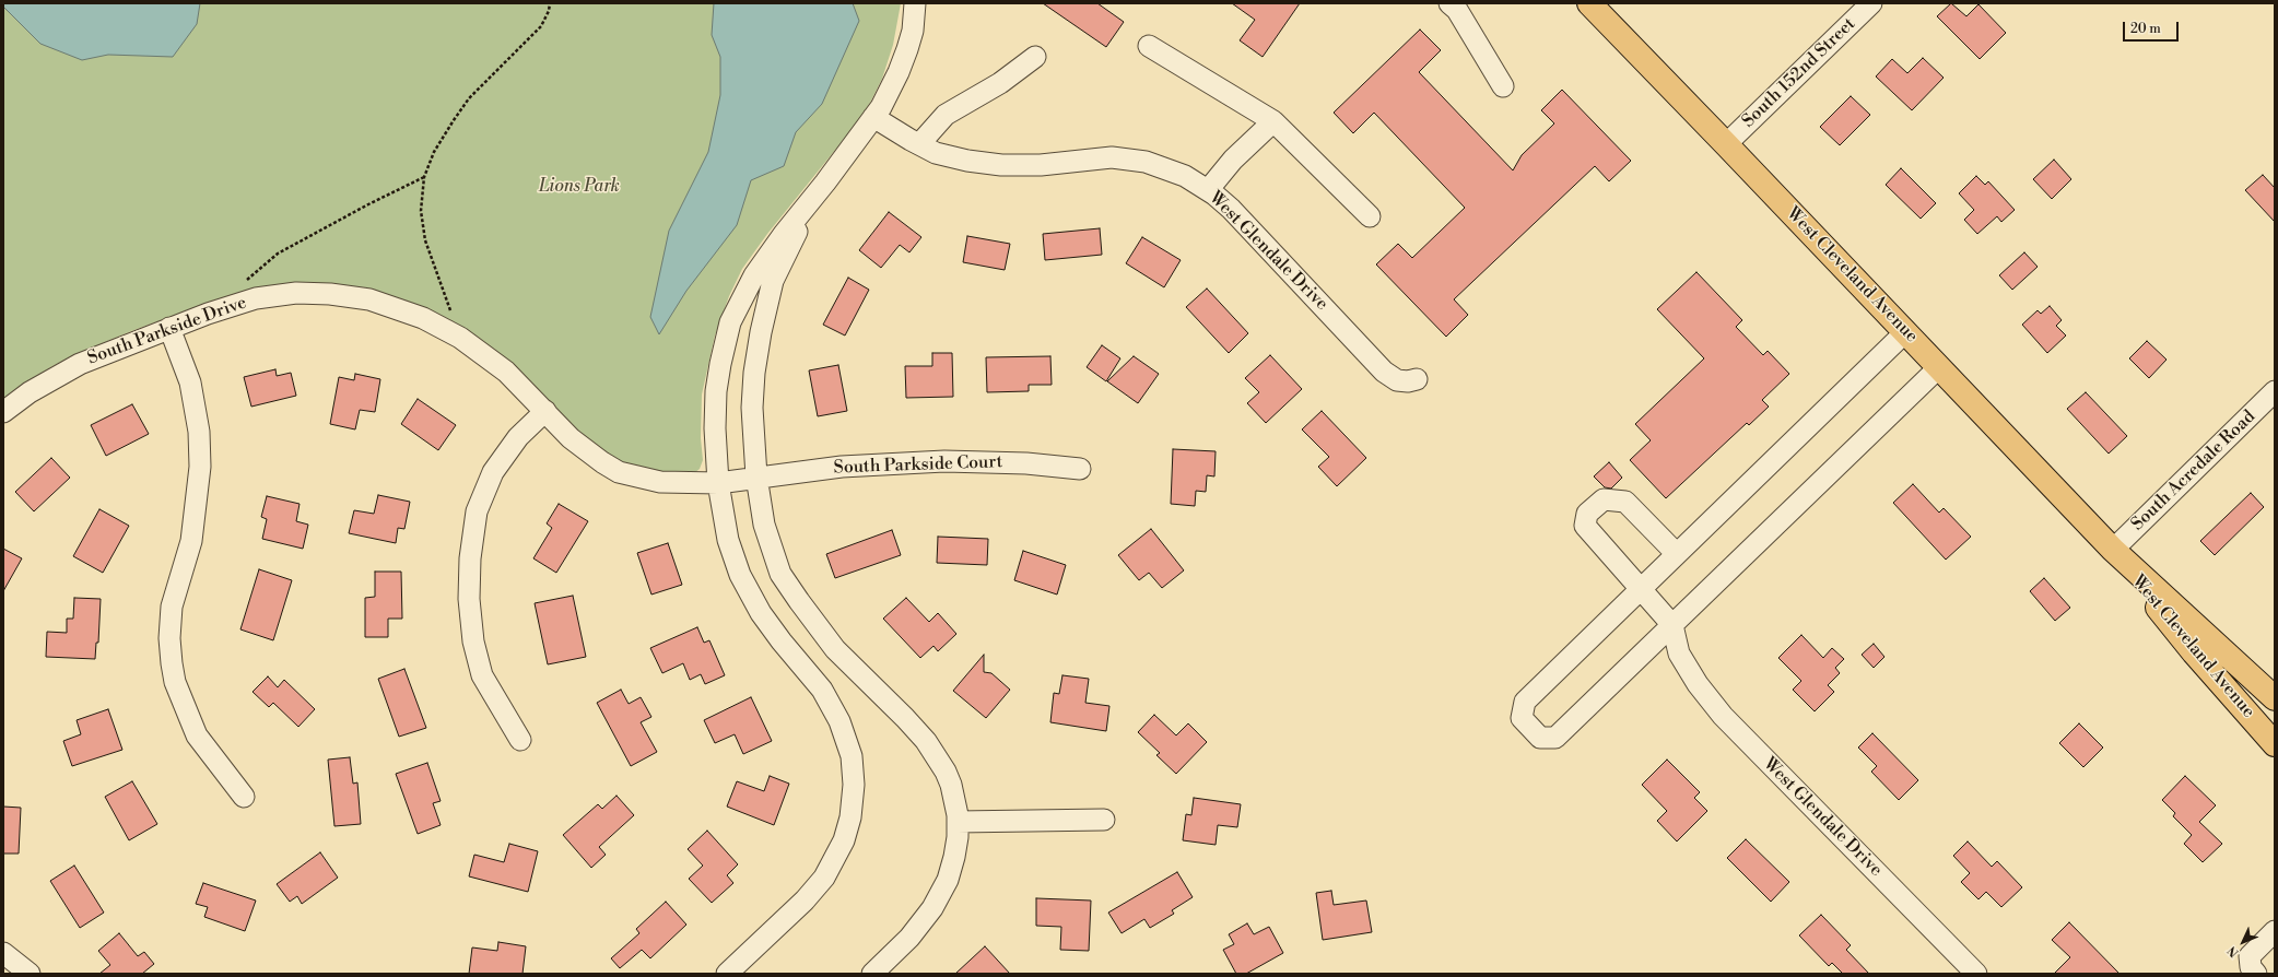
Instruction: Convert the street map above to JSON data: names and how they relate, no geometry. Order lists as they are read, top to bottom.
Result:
{
  "streets": {
    "main road": ["West Cleveland Avenue"],
    "street": [
      "South 152nd Street",
      "West Glendale Drive",
      "South Parkside Drive",
      "South Parkside Court",
      "South Acredale Road"
    ]
  },
  "crossings": [
    ["South 152nd Street", "West Cleveland Avenue"],
    ["West Cleveland Avenue", "South Acredale Road"],
    ["South Parkside Drive", "South Parkside Court"]
  ],
  "parks": ["Lions Park"],
  "scale_bar": "20 m",
  "north": "bottom left"
}
